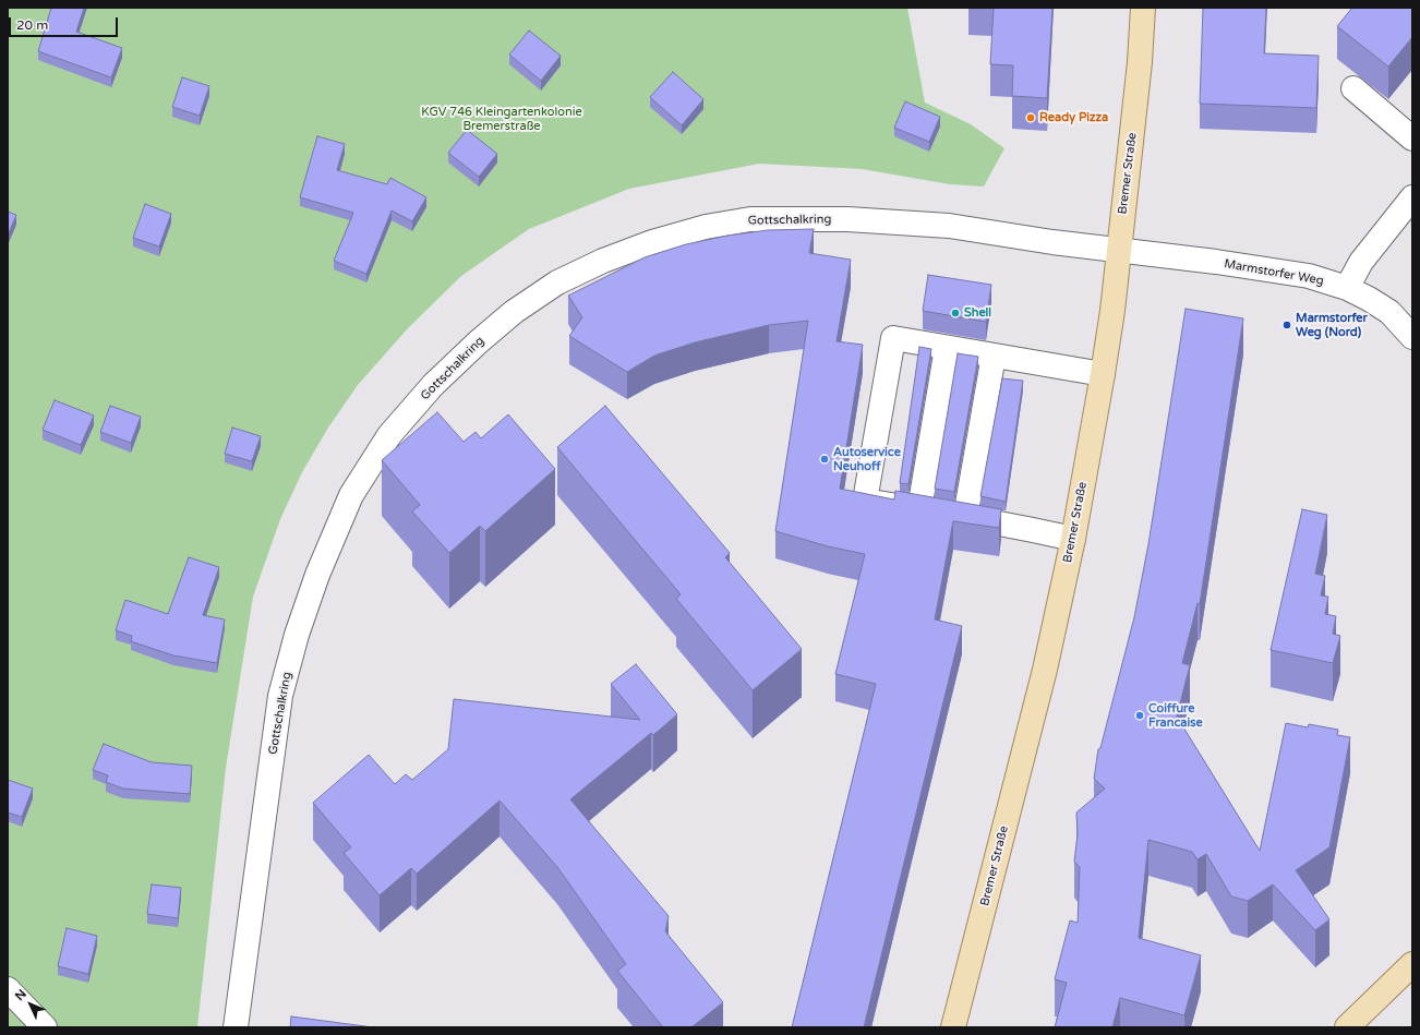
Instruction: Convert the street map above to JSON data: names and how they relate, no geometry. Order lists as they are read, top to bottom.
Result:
{
  "streets": {
    "main road": ["Bremer Straße"],
    "street": ["Gottschalkring", "Marmstorfer Weg"]
  },
  "crossings": [
    ["Bremer Straße", "Gottschalkring"],
    ["Bremer Straße", "Marmstorfer Weg"],
    ["Gottschalkring", "Marmstorfer Weg"]
  ],
  "parks": ["KGV 746 Kleingartenkolonie Bremerstraße"],
  "places": [
    "Ready Pizza",
    "Shell",
    "Marmstorfer Weg (Nord)",
    "Autoservice Neuhoff",
    "Coiffure Francaise"
  ],
  "scale_bar": "20 m",
  "north": "top left"
}
